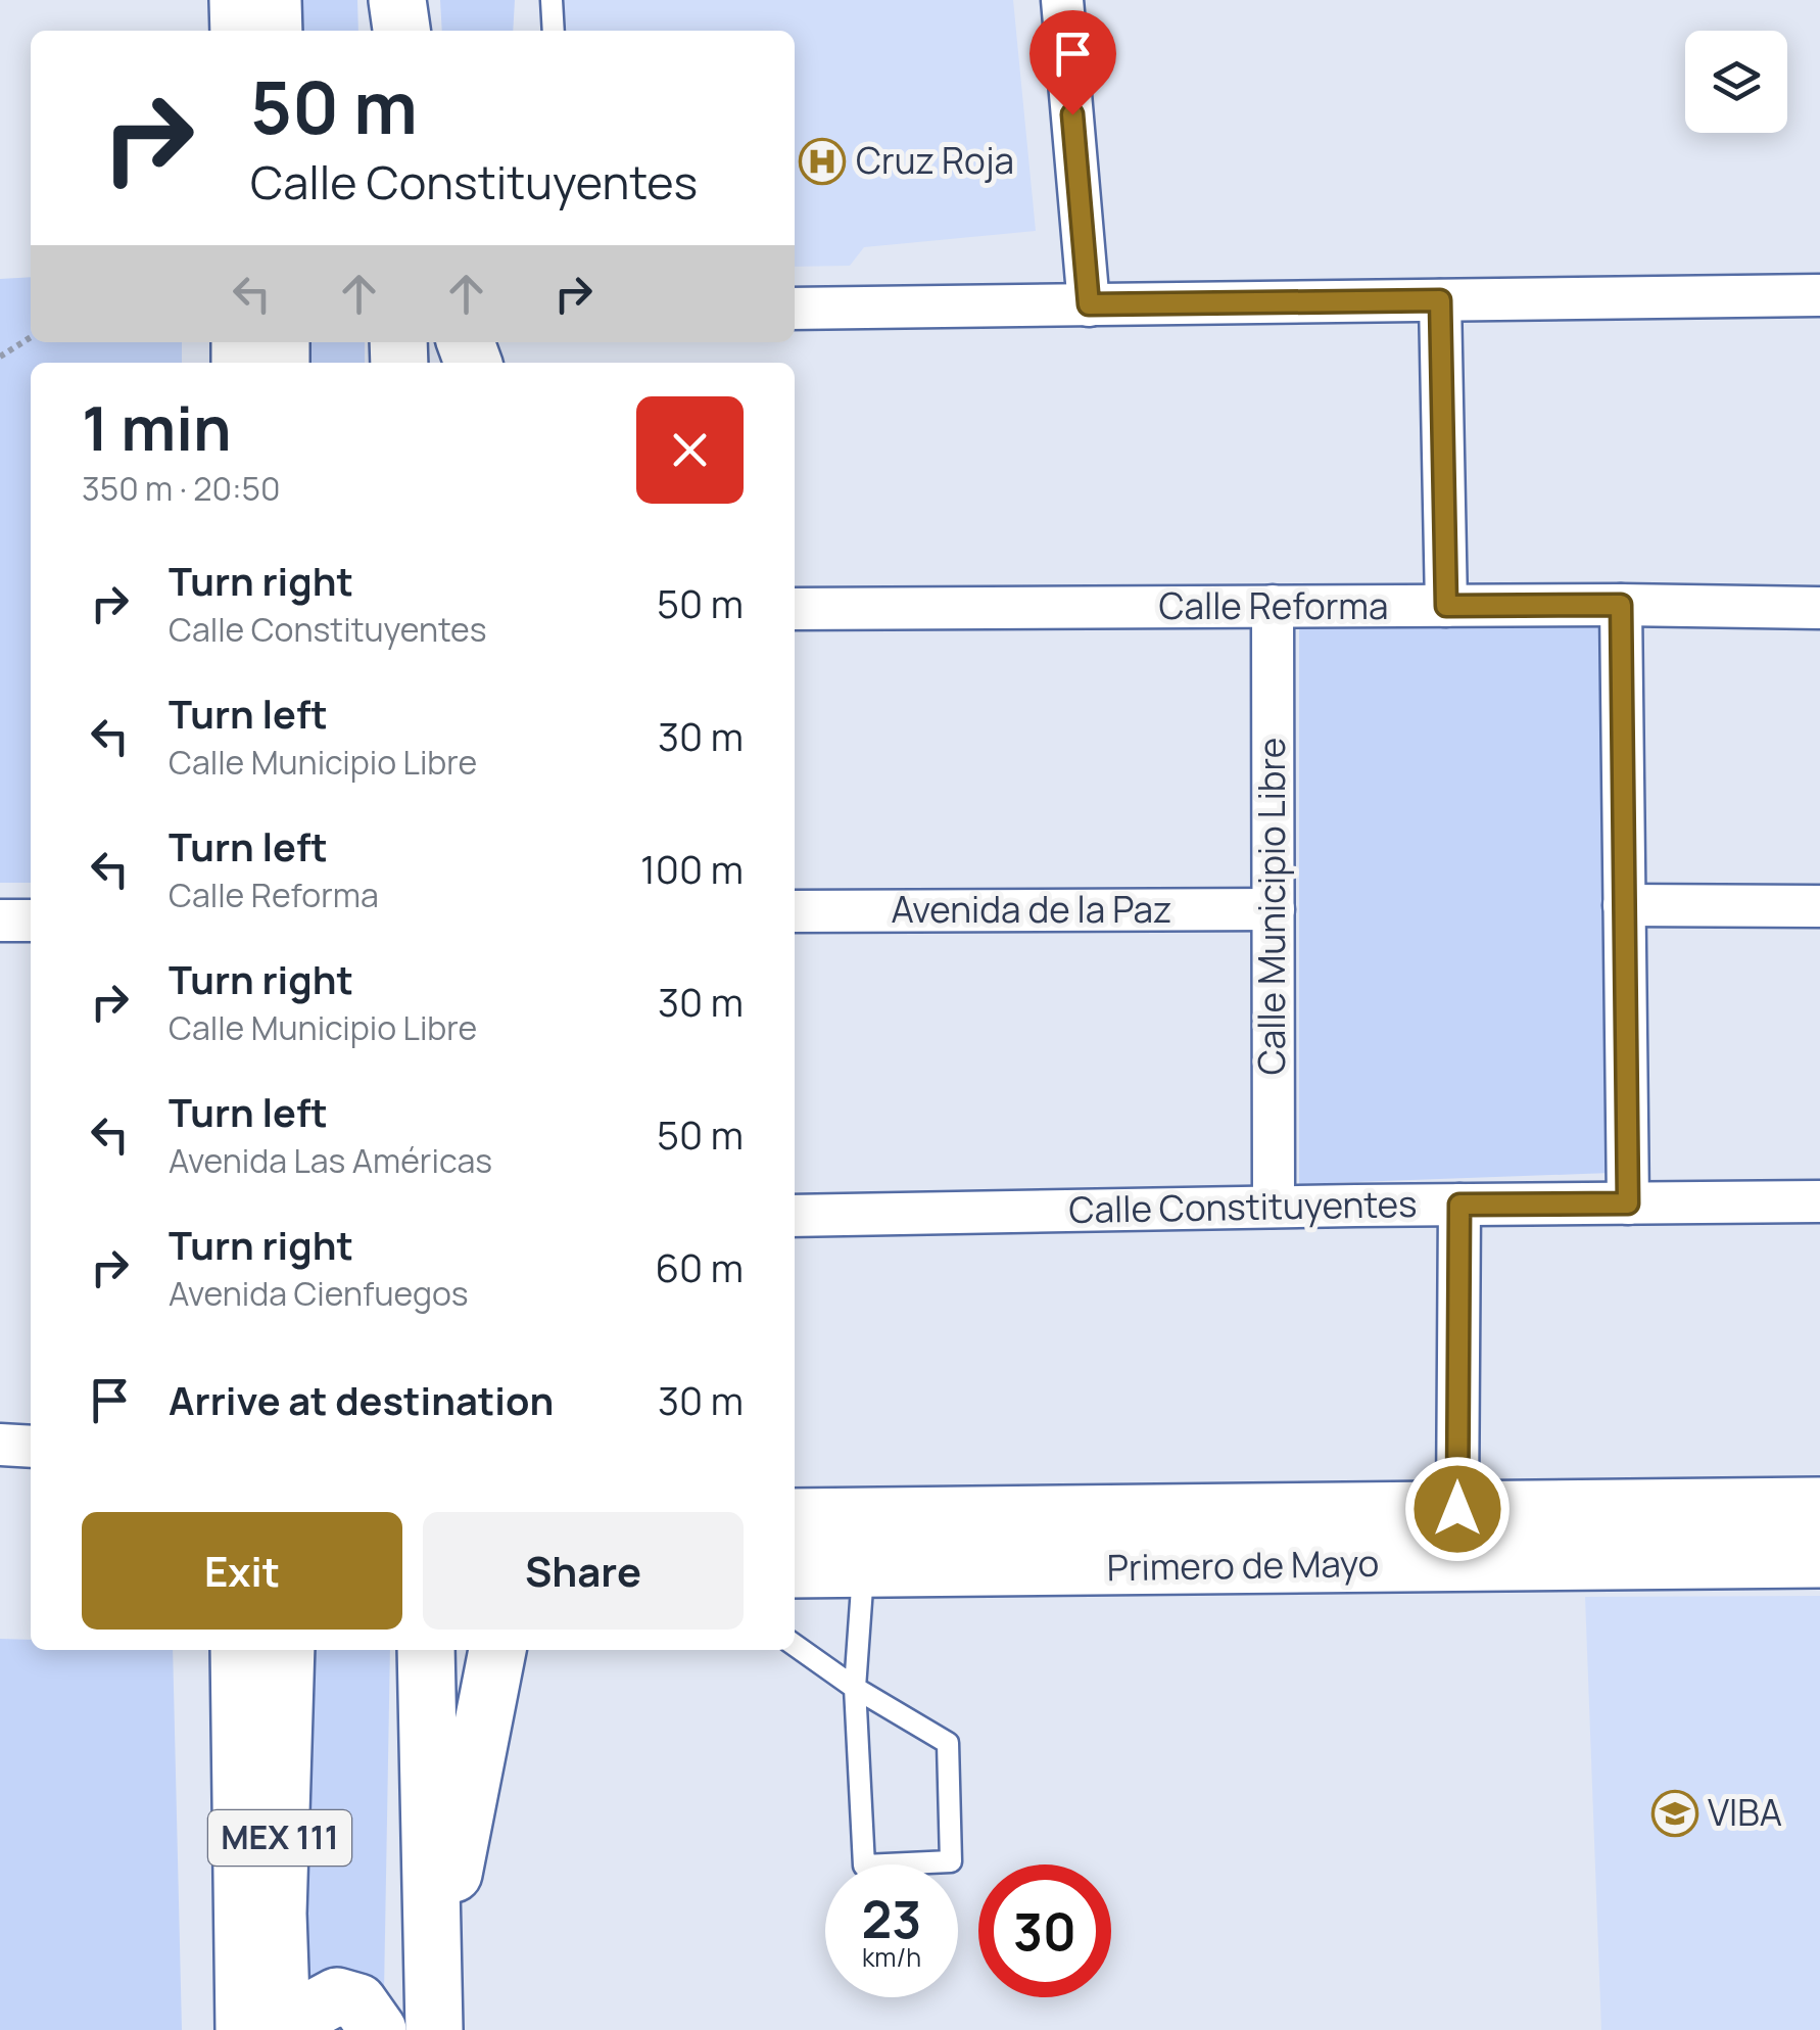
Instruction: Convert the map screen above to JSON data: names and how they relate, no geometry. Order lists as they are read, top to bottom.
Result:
{
  "streets": {
    "street": [
      "Calle Reforma",
      "Calle Municipio Libre",
      "Avenida de la Paz",
      "Calle Constituyentes",
      "Primero de Mayo",
      "MEX 111"
    ]
  },
  "crossings": [
    ["Calle Reforma", "Calle Municipio Libre"],
    ["Calle Municipio Libre", "Avenida de la Paz"],
    ["Calle Municipio Libre", "Calle Constituyentes"]
  ],
  "places": {
    "hospital": ["Cruz Roja"],
    "school or university": ["VIBA"]
  },
  "page": {
    "turn": ["50 m", "Calle Constituyentes"],
    "heading": ["1 min", "350 m · 20:50"],
    "list": [
      {
        "name": "Turn right",
        "note": "Calle Constituyentes",
        "value": "50 m"
      },
      {
        "name": "Turn left",
        "note": "Calle Municipio Libre",
        "value": "30 m"
      },
      {
        "name": "Turn left",
        "note": "Calle Reforma",
        "value": "100 m"
      },
      {
        "name": "Turn right",
        "note": "Calle Municipio Libre",
        "value": "30 m"
      },
      {
        "name": "Turn left",
        "note": "Avenida Las Américas",
        "value": "50 m"
      },
      {
        "name": "Turn right",
        "note": "Avenida Cienfuegos",
        "value": "60 m"
      },
      {
        "name": "Arrive at destination",
        "value": "30 m"
      }
    ],
    "buttons": ["Exit", "Share"],
    "speed": "23 km/h",
    "limit": "30"
  }
}
